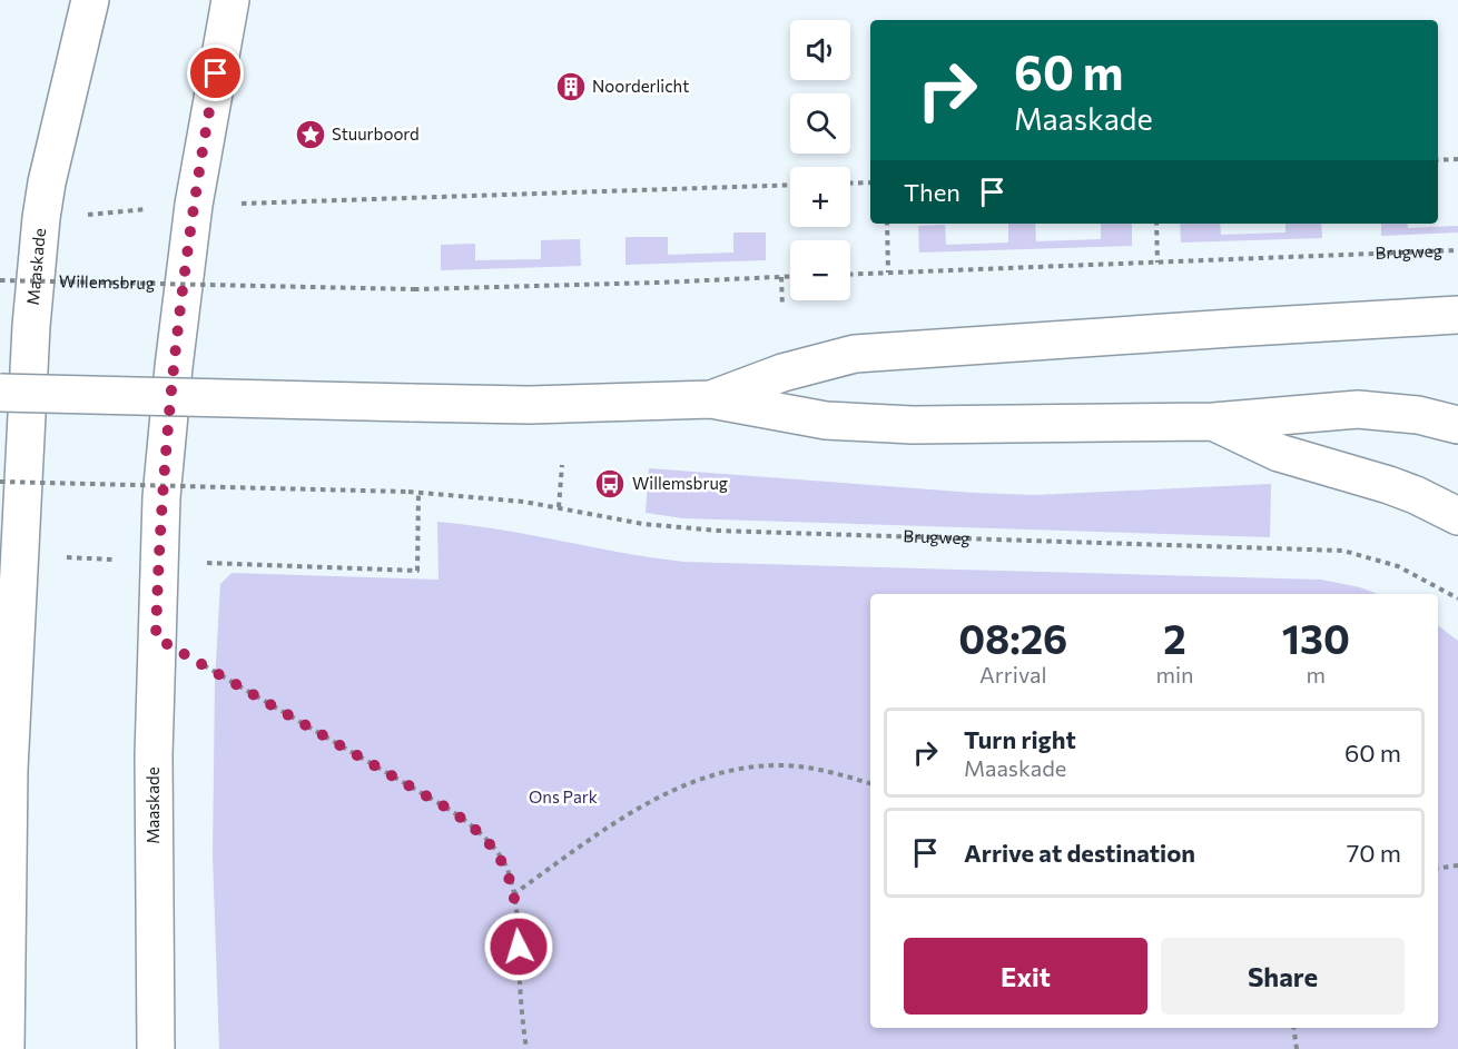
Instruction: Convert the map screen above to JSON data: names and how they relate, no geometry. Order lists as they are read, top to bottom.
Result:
{
  "streets": {
    "main road": ["Maaskade"],
    "path": ["Brugweg", "Willemsbrug"]
  },
  "parks": ["Ons Park"],
  "places": {
    "building": ["Noorderlicht"],
    "place": ["Stuurboord"],
    "bus stop": ["Willemsbrug"]
  },
  "page": {
    "map_buttons": ["+", "−"],
    "turn": ["60 m", "Maaskade"],
    "then": "Then",
    "eta": [
      "08:26",
      "Arrival",
      "2",
      "min",
      "130",
      "m"
    ],
    "list": [
      {
        "name": "Turn right",
        "note": "Maaskade",
        "value": "60 m"
      },
      {
        "name": "Arrive at destination",
        "value": "70 m"
      }
    ],
    "buttons": ["Exit", "Share"]
  }
}
